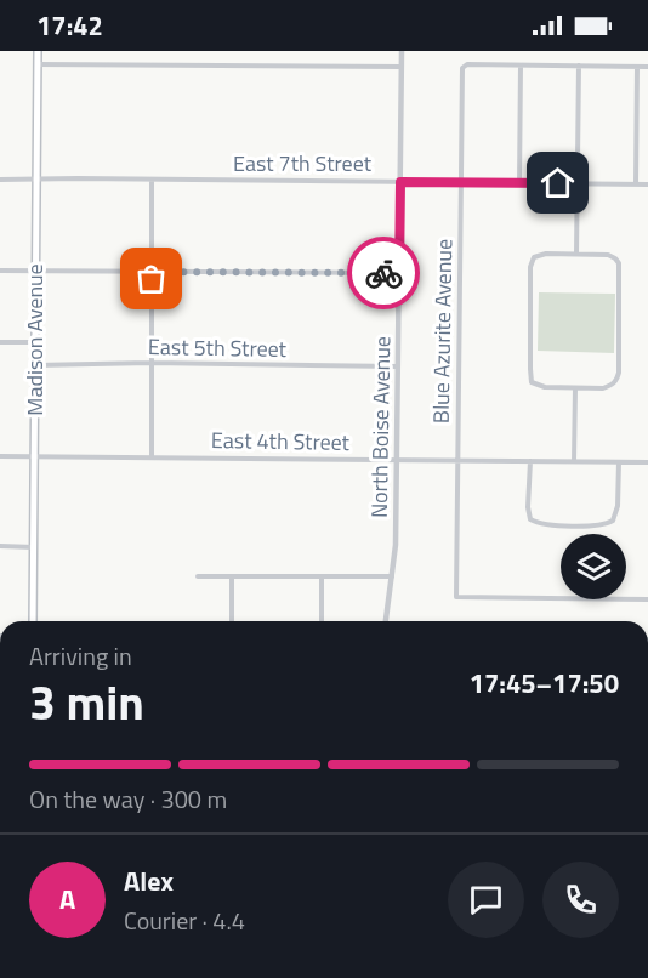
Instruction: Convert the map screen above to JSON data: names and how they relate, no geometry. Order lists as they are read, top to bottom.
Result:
{
  "streets": {
    "main road": ["Madison Avenue"],
    "street": [
      "East 7th Street",
      "Blue Azurite Avenue",
      "East 5th Street",
      "North Boise Avenue",
      "East 4th Street"
    ]
  },
  "crossings": [
    ["East 7th Street", "Blue Azurite Avenue"],
    ["East 7th Street", "Madison Avenue"],
    ["East 7th Street", "North Boise Avenue"],
    ["Blue Azurite Avenue", "East 4th Street"],
    ["Madison Avenue", "East 5th Street"],
    ["Madison Avenue", "East 4th Street"],
    ["East 5th Street", "North Boise Avenue"],
    ["North Boise Avenue", "East 4th Street"]
  ],
  "page": {
    "status": "17:42",
    "heading": ["3 min", "Arriving in", "17:45–17:50"],
    "panel": ["Alex", "Courier · 4.4"],
    "bar": "On the way · 300 m",
    "round": "A"
  }
}
